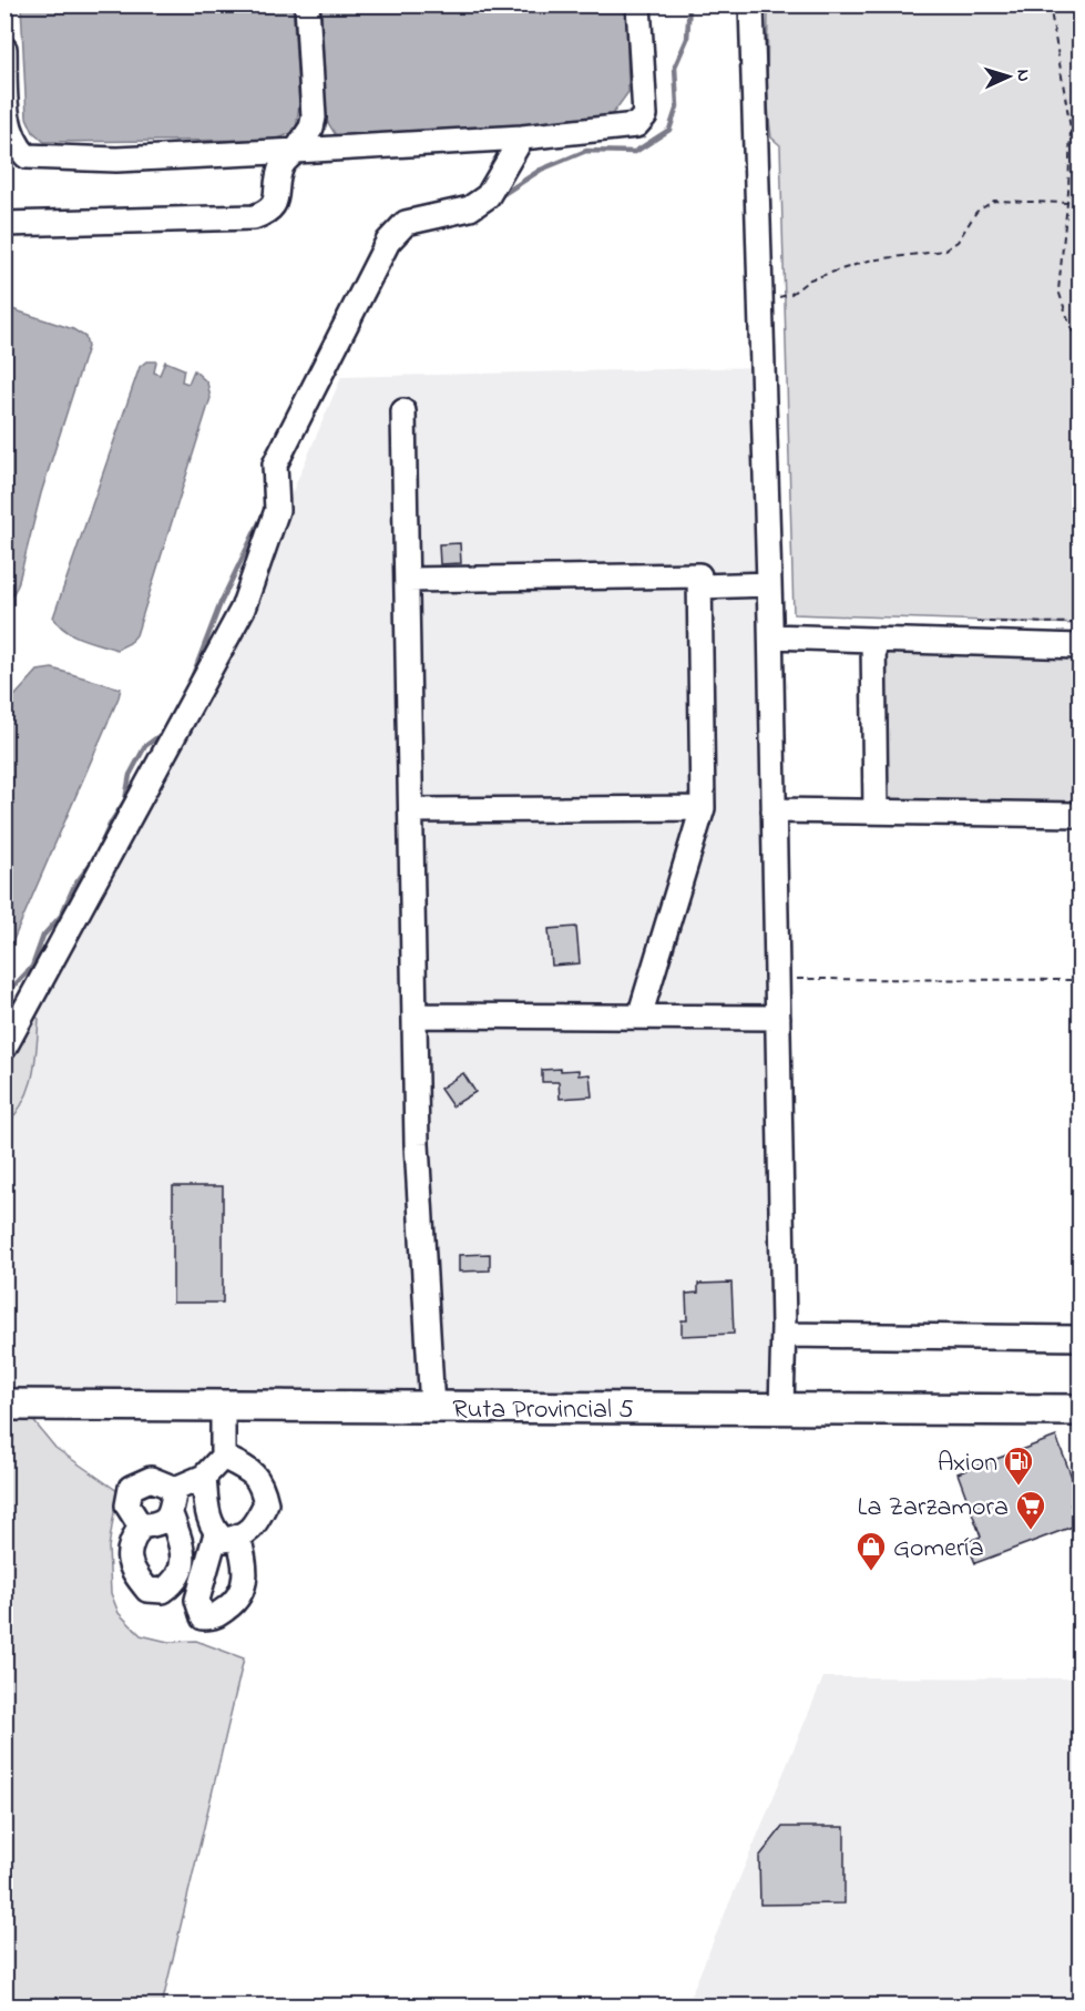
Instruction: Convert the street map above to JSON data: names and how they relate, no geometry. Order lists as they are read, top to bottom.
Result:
{
  "streets": {
    "main road": ["Ruta Provincial 5"]
  },
  "places": {
    "fuel station": ["Axion"],
    "supermarket": ["La Zarzamora"],
    "shop": ["Gomería"]
  },
  "north": "right"
}
